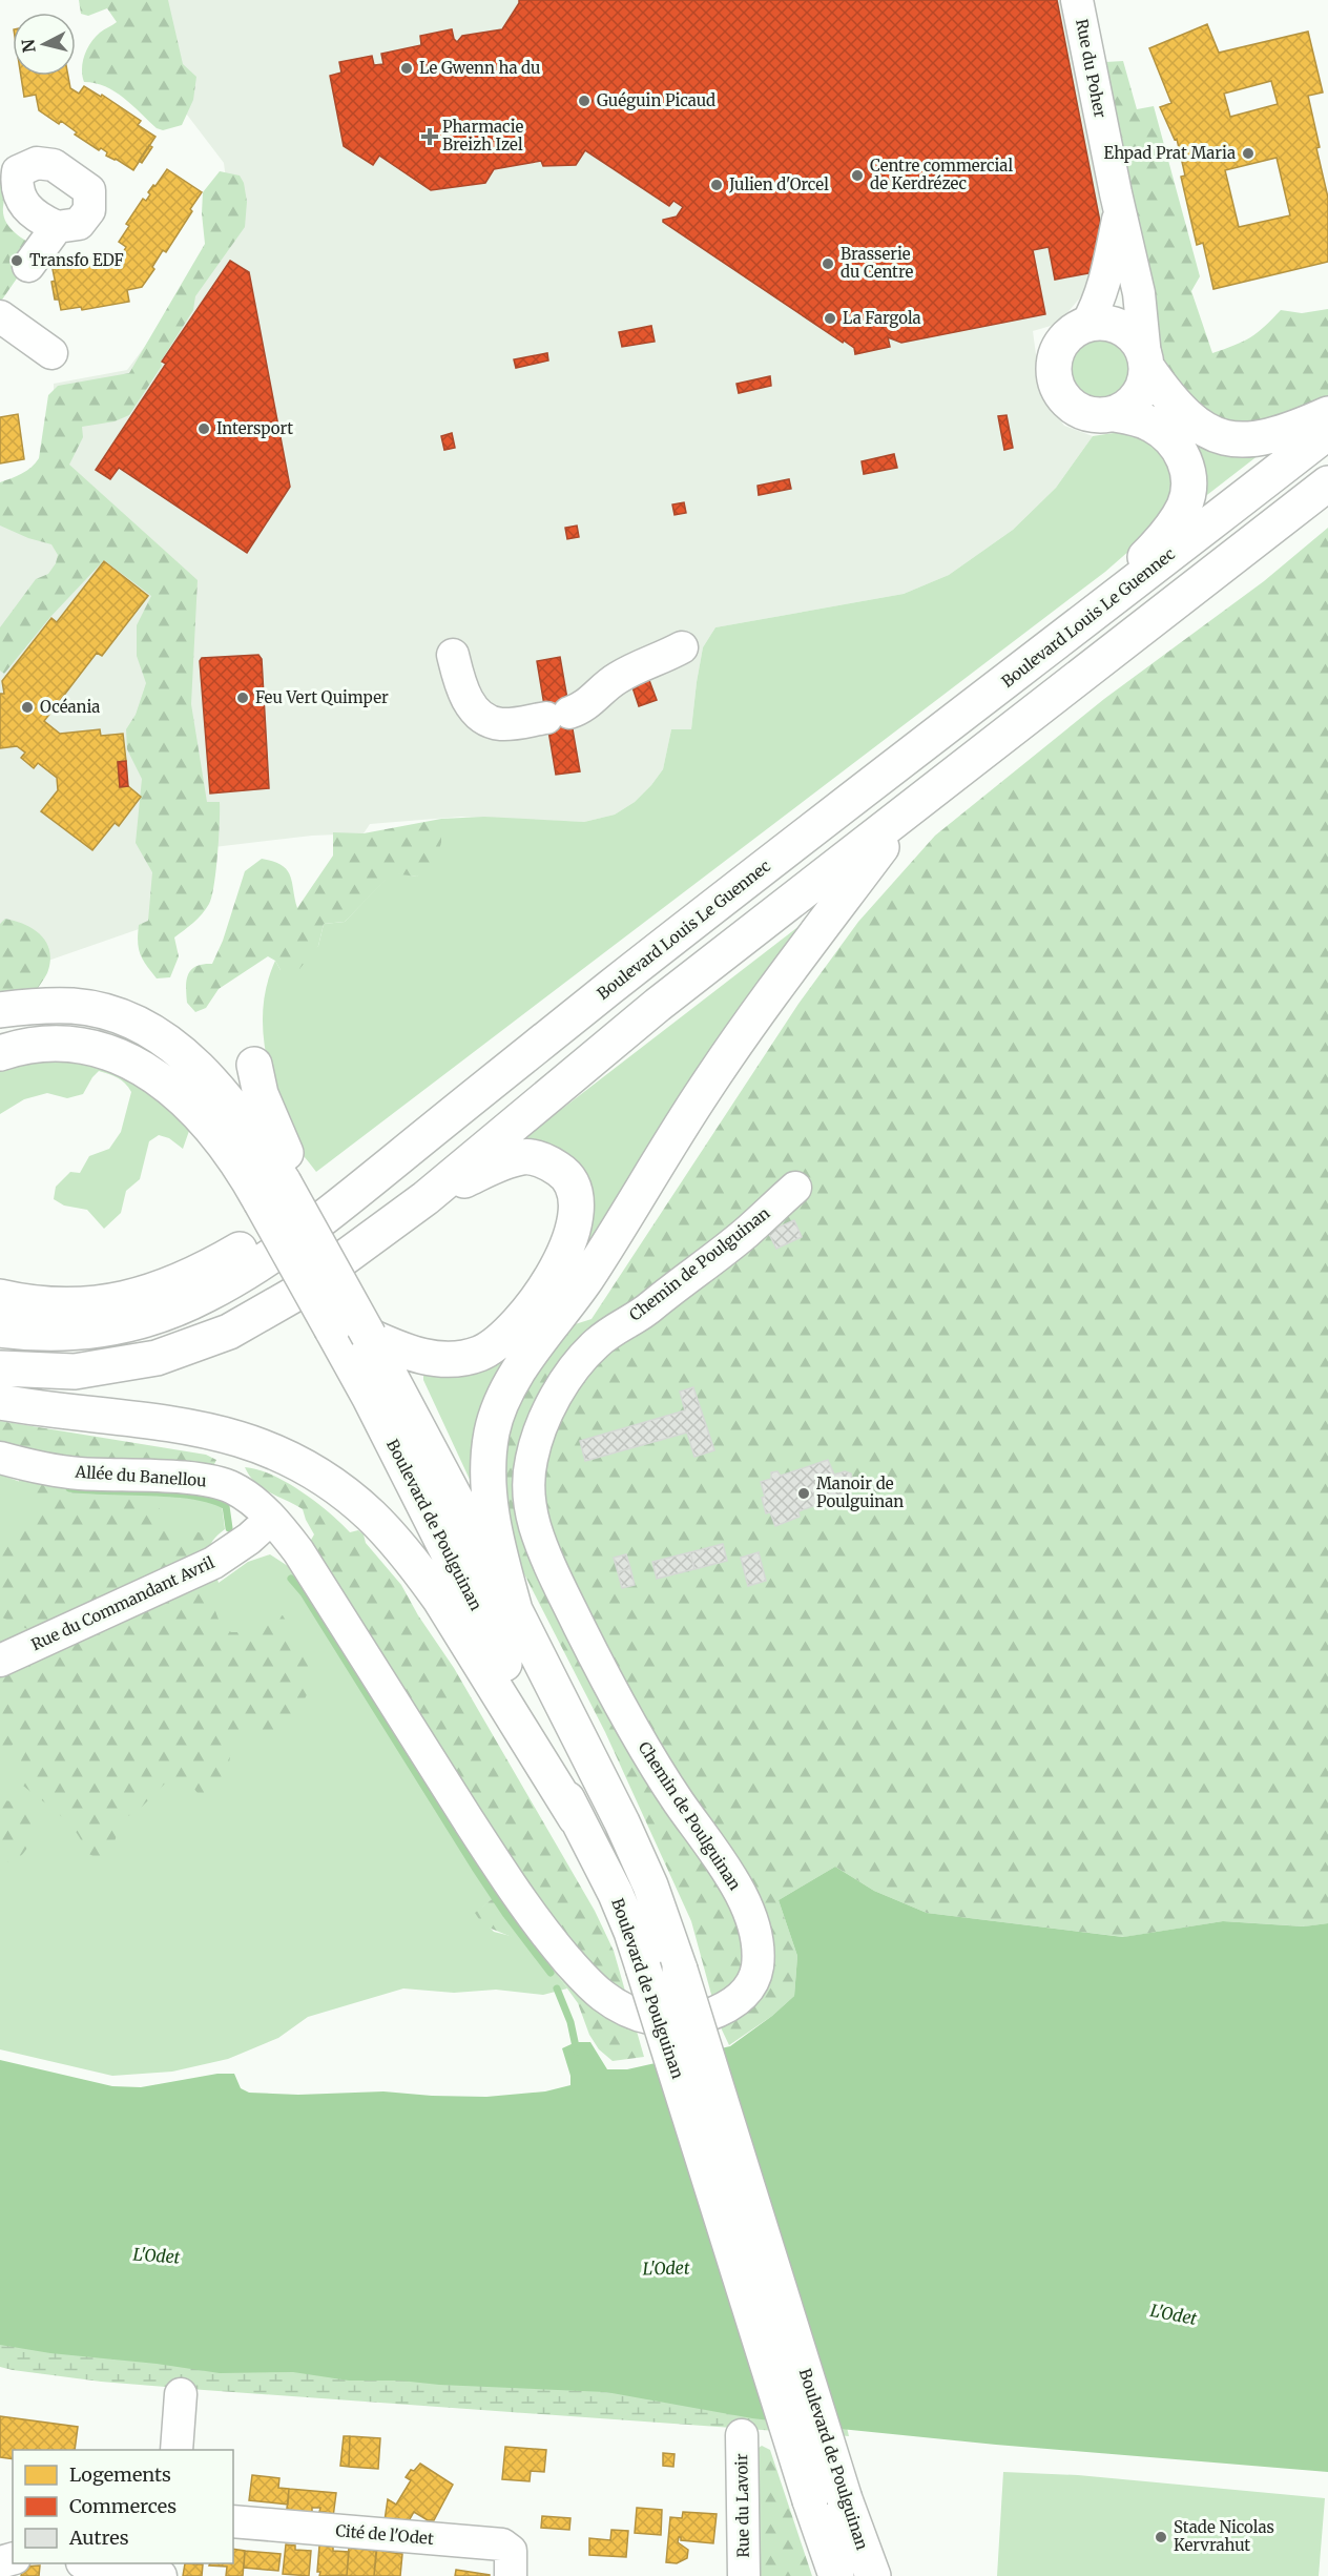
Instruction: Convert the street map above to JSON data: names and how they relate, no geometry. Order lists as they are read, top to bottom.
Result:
{
  "streets": {
    "main road": ["Boulevard Louis Le Guennec", "Boulevard de Poulguinan"],
    "street": [
      "Rue du Poher",
      "Chemin de Poulguinan",
      "Allée du Banellou",
      "Rue du Commandant Avril",
      "Rue du Lavoir",
      "Cité de l'Odet"
    ]
  },
  "crossings": [
    ["Chemin de Poulguinan", "Allée du Banellou"],
    ["Chemin de Poulguinan", "Rue du Commandant Avril"],
    ["Allée du Banellou", "Rue du Commandant Avril"]
  ],
  "water": ["L'Odet"],
  "places": {
    "other": [
      "Le Gwenn ha du",
      "Guéguin Picaud",
      "Ehpad Prat Maria",
      "Centre commercial de Kerdrézec",
      "Julien d'Orcel",
      "Transfo EDF",
      "Brasserie du Centre",
      "La Fargola",
      "Intersport",
      "Feu Vert Quimper",
      "Océania",
      "Manoir de Poulguinan",
      "Stade Nicolas Kervrahut"
    ],
    "health": ["Pharmacie Breizh Izel"]
  },
  "legend": ["Logements", "Commerces", "Autres"],
  "north": "left"
}
